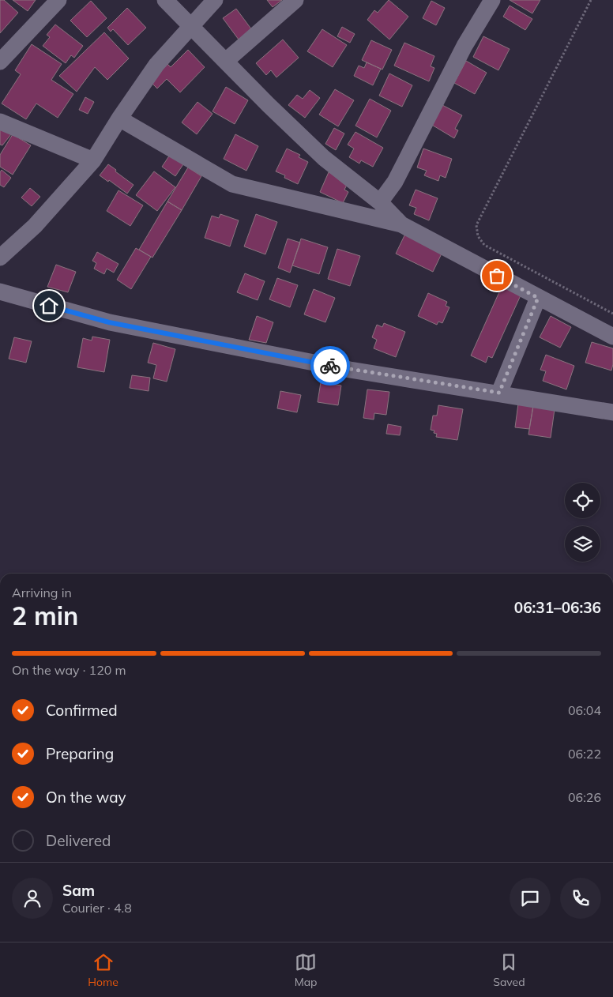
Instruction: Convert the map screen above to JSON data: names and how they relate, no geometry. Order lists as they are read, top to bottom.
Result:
{
  "page": {
    "heading": ["2 min", "Arriving in", "06:31–06:36"],
    "panel": ["Sam", "Courier · 4.8"],
    "bar": "On the way · 120 m",
    "list": [
      ["Confirmed", "06:04"],
      ["Preparing", "06:22"],
      ["On the way", "06:26"],
      "Delivered"
    ],
    "tabs": ["Home", "Map", "Saved"]
  }
}
